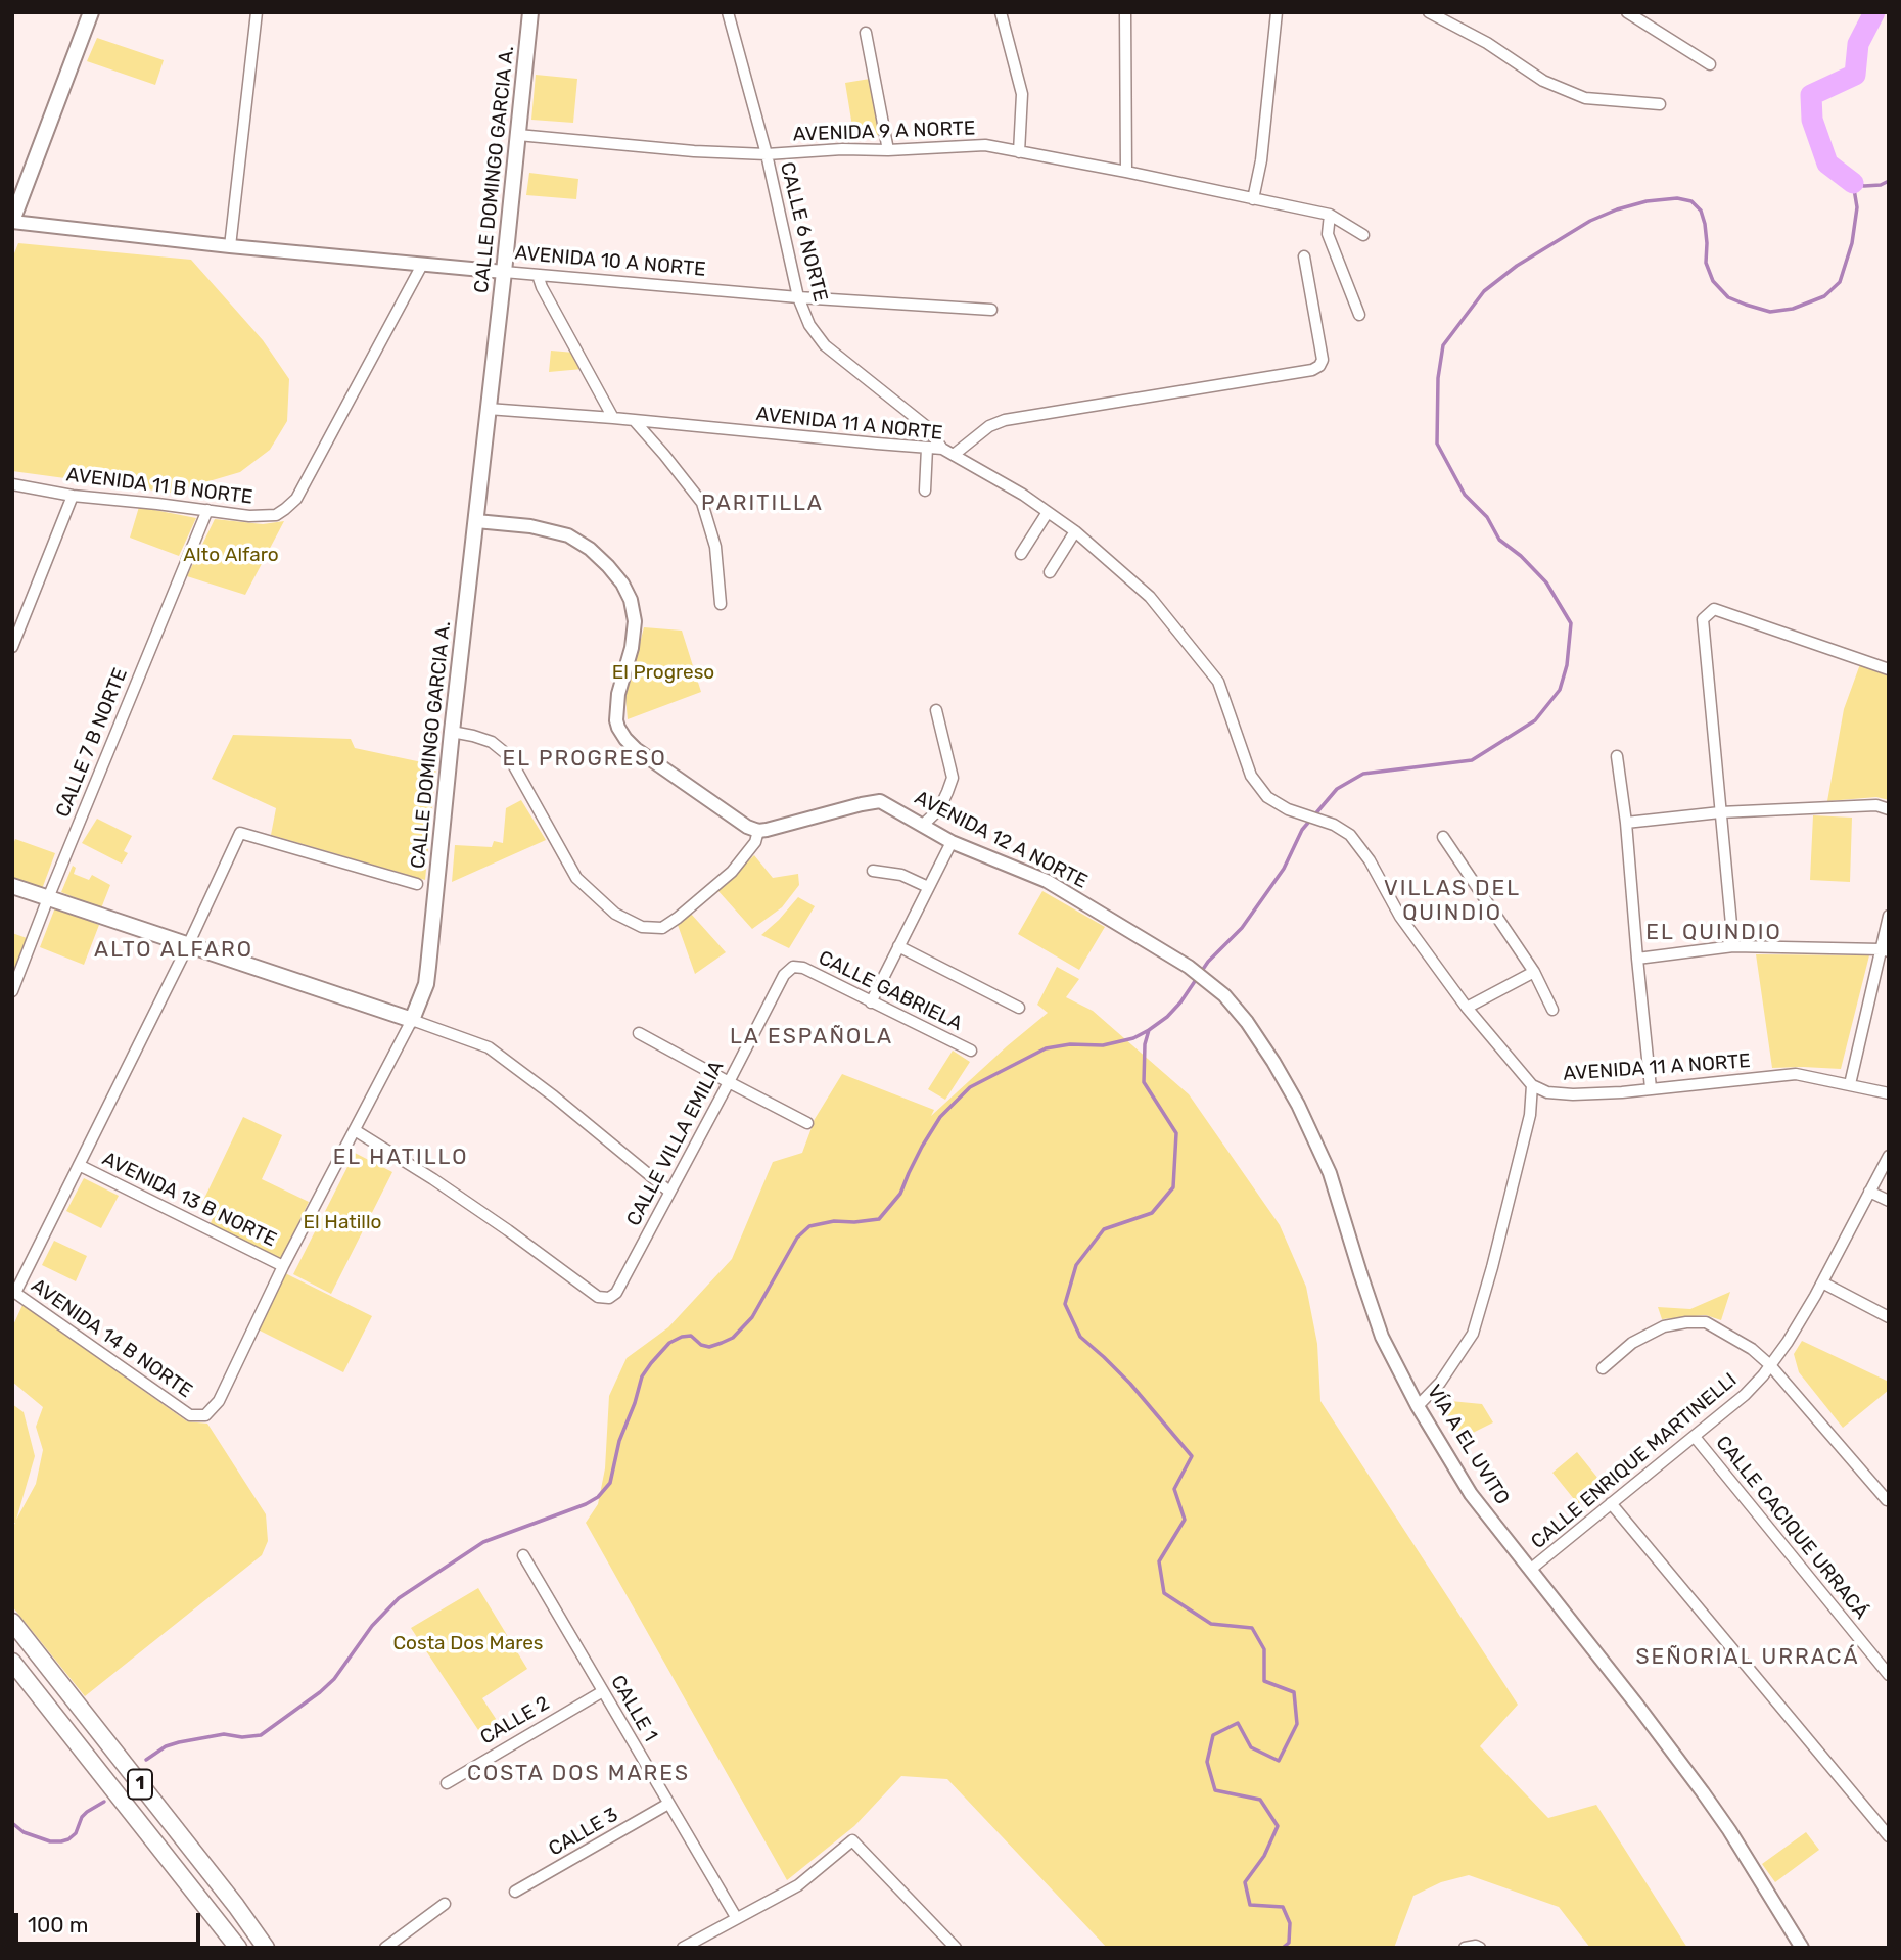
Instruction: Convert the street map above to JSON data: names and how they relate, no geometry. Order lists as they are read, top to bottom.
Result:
{
  "streets": {
    "highway": ["1"],
    "main road": ["CALLE DOMINGO GARCIA A."],
    "street": [
      "AVENIDA 9 A NORTE",
      "CALLE 6 NORTE",
      "AVENIDA 10 A NORTE",
      "AVENIDA 11 A NORTE",
      "AVENIDA 11 B NORTE",
      "CALLE 7 B NORTE",
      "AVENIDA 12 A NORTE",
      "CALLE GABRIELA",
      "CALLE VILLA EMILIA",
      "AVENIDA 13 B NORTE",
      "AVENIDA 14 B NORTE",
      "VÍA A EL UVITO",
      "CALLE ENRIQUE MARTINELLI",
      "CALLE CACIQUE URRACÁ",
      "CALLE 1",
      "CALLE 2",
      "CALLE 3"
    ]
  },
  "crossings": [
    ["AVENIDA 9 A NORTE", "CALLE DOMINGO GARCIA A."],
    ["AVENIDA 9 A NORTE", "CALLE 6 NORTE"],
    ["CALLE DOMINGO GARCIA A.", "AVENIDA 10 A NORTE"],
    ["CALLE DOMINGO GARCIA A.", "AVENIDA 11 A NORTE"],
    ["CALLE DOMINGO GARCIA A.", "CALLE VILLA EMILIA"],
    ["CALLE DOMINGO GARCIA A.", "AVENIDA 13 B NORTE"],
    ["CALLE DOMINGO GARCIA A.", "AVENIDA 14 B NORTE"],
    ["CALLE 6 NORTE", "AVENIDA 10 A NORTE"],
    ["CALLE 6 NORTE", "AVENIDA 11 A NORTE"],
    ["AVENIDA 10 A NORTE", "AVENIDA 11 B NORTE"],
    ["AVENIDA 11 B NORTE", "CALLE 7 B NORTE"],
    ["AVENIDA 12 A NORTE", "VÍA A EL UVITO"],
    ["CALLE GABRIELA", "CALLE VILLA EMILIA"],
    ["VÍA A EL UVITO", "CALLE ENRIQUE MARTINELLI"],
    ["CALLE ENRIQUE MARTINELLI", "CALLE CACIQUE URRACÁ"],
    ["CALLE 1", "CALLE 2"],
    ["CALLE 1", "CALLE 3"]
  ],
  "districts": [
    "PARITILLA",
    "EL PROGRESO",
    "VILLAS DEL QUINDIO",
    "EL QUINDIO",
    "ALTO ALFARO",
    "LA ESPAÑOLA",
    "EL HATILLO",
    "SEÑORIAL URRACÁ",
    "COSTA DOS MARES"
  ],
  "parks": [
    "Alto Alfaro",
    "El Progreso",
    "El Hatillo",
    "Costa Dos Mares"
  ],
  "scale_bar": "100 m"
}
